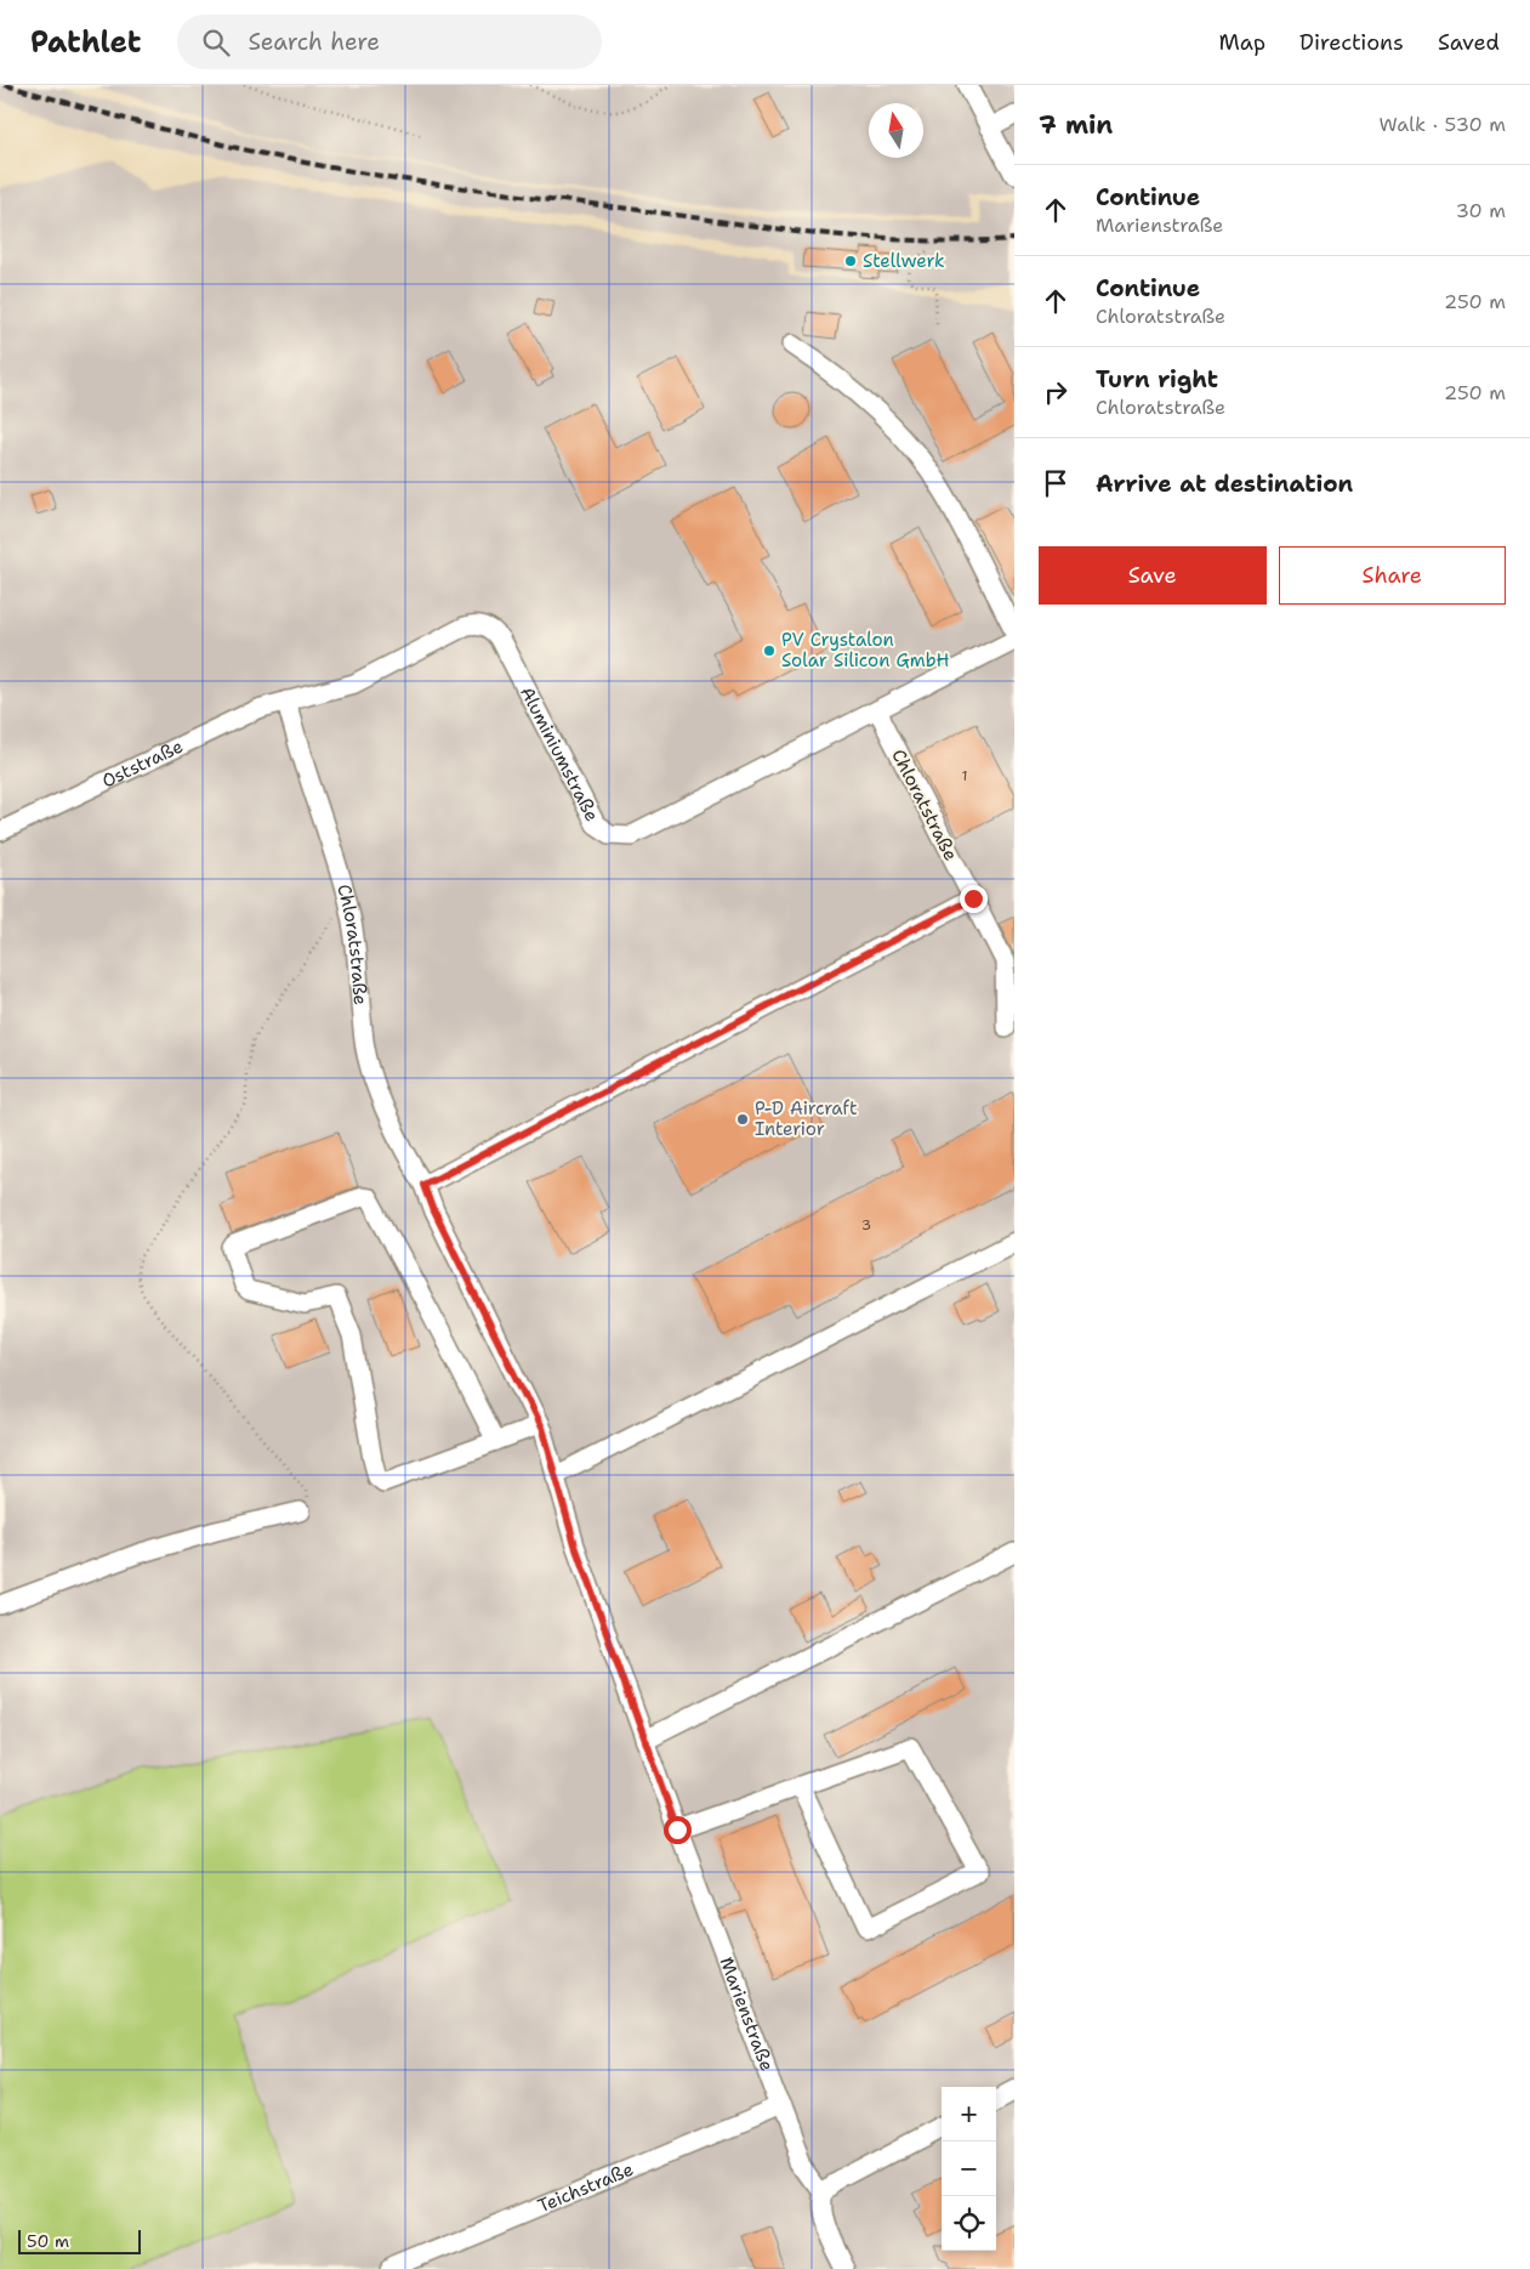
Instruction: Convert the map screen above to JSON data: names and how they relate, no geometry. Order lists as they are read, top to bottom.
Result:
{
  "streets": {
    "street": [
      "Aluminiumstraße",
      "Oststraße",
      "Chloratstraße",
      "Marienstraße",
      "Teichstraße"
    ]
  },
  "crossings": [
    ["Aluminiumstraße", "Oststraße"],
    ["Aluminiumstraße", "Chloratstraße"],
    ["Oststraße", "Chloratstraße"],
    ["Chloratstraße", "Marienstraße"],
    ["Marienstraße", "Teichstraße"]
  ],
  "places": ["Stellwerk", "PV Crystalon Solar Silicon GmbH", "P-D Aircraft Interior"],
  "house_numbers": ["1", "3"],
  "scale_bar": "50 m",
  "north": "top",
  "page": {
    "header": "Pathlet",
    "search": "Search here",
    "nav": ["Map", "Directions", "Saved"],
    "heading": ["7 min", "Walk · 530 m"],
    "list": [
      ["Continue", "Marienstraße", "30 m"],
      ["Continue", "Chloratstraße", "250 m"],
      ["Turn right", "Chloratstraße", "250 m"],
      "Arrive at destination"
    ],
    "buttons": ["Save", "Share"],
    "map_buttons": ["+", "−"],
    "scale": "50 m"
  }
}
